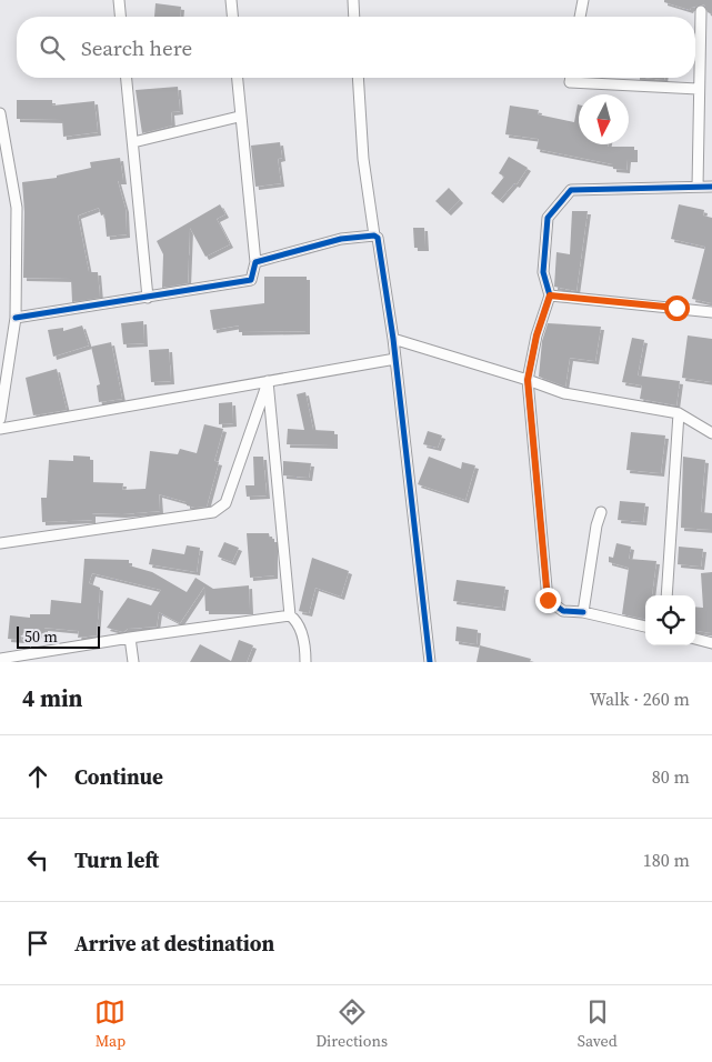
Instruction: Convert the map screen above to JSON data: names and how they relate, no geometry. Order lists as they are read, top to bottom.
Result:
{
  "scale_bar": "50 m",
  "north": "bottom",
  "page": {
    "search": "Search here",
    "scale": "50 m",
    "heading": ["4 min", "Walk · 260 m"],
    "list": [
      ["Continue", "80 m"],
      ["Turn left", "180 m"],
      "Arrive at destination"
    ],
    "nav": ["Map", "Directions", "Saved"]
  }
}
